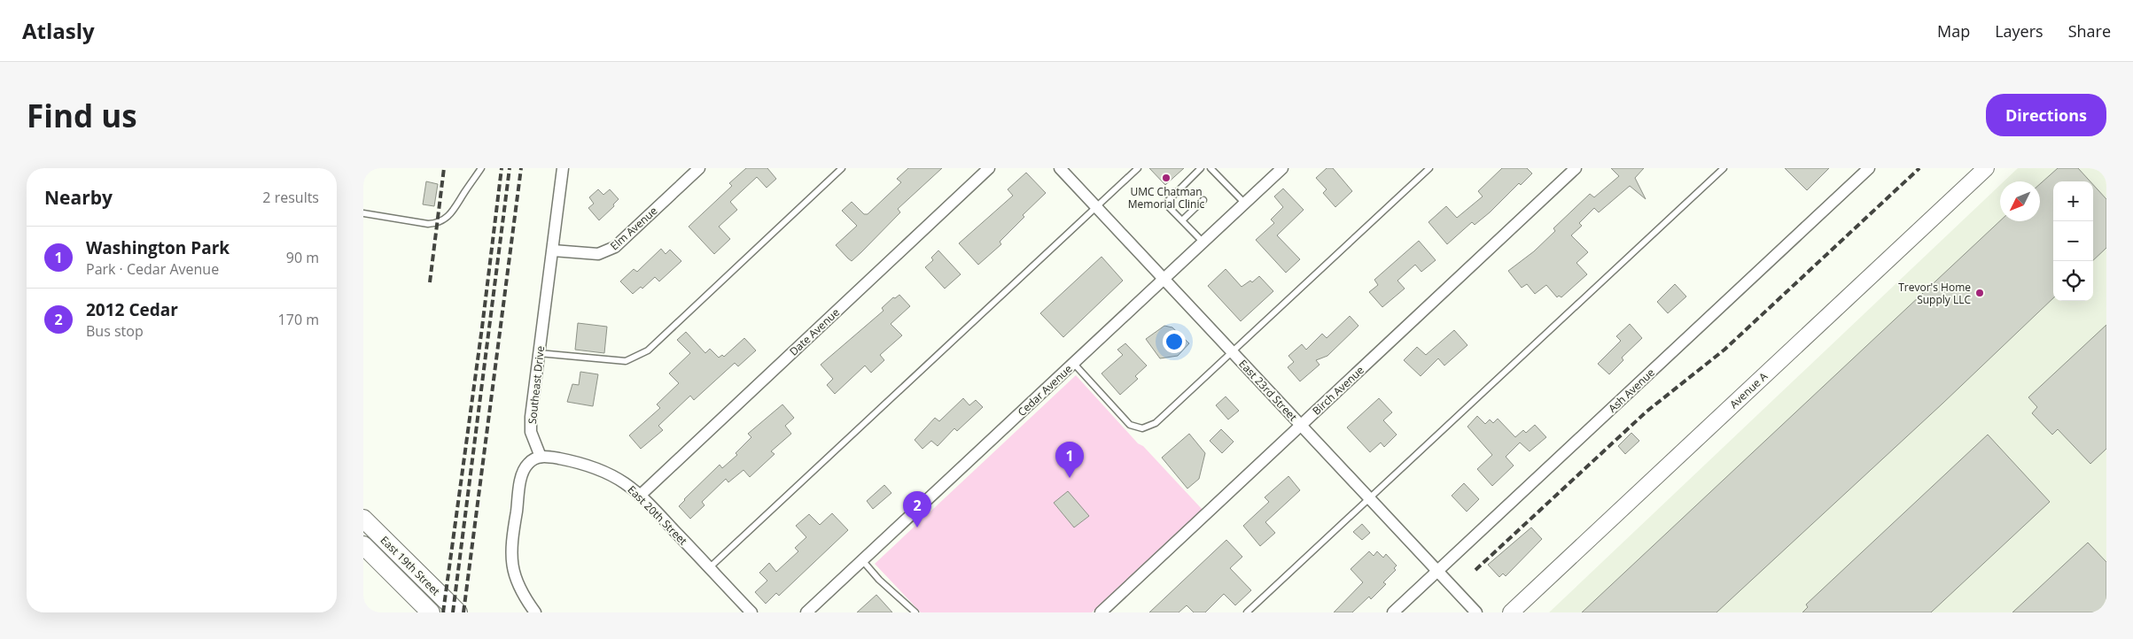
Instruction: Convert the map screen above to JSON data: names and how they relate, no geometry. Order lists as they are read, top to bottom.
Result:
{
  "streets": {
    "main road": ["Avenue A", "East 19th Street"],
    "street": [
      "Elm Avenue",
      "Date Avenue",
      "Southeast Drive",
      "Cedar Avenue",
      "East 23rd Street",
      "Birch Avenue",
      "Ash Avenue",
      "East 20th Street"
    ]
  },
  "crossings": [
    ["Elm Avenue", "Southeast Drive"],
    ["Date Avenue", "East 20th Street"],
    ["Southeast Drive", "East 20th Street"],
    ["Cedar Avenue", "East 23rd Street"],
    ["East 23rd Street", "Birch Avenue"],
    ["East 23rd Street", "Ash Avenue"]
  ],
  "places": ["UMC Chatman Memorial Clinic", "Trevor's Home Supply LLC"],
  "north": "bottom left",
  "page": {
    "header": "Atlasly",
    "nav": ["Map", "Layers", "Share"],
    "buttons": "Directions",
    "title": "Find us",
    "heading": ["Nearby", "2 results"],
    "map_buttons": ["+", "−"],
    "list": [
      {
        "mark": "1",
        "name": "Washington Park",
        "note": "Park · Cedar Avenue",
        "value": "90 m"
      },
      {
        "mark": "2",
        "name": "2012 Cedar",
        "note": "Bus stop",
        "value": "170 m"
      }
    ],
    "pins": ["1", "2"]
  }
}
